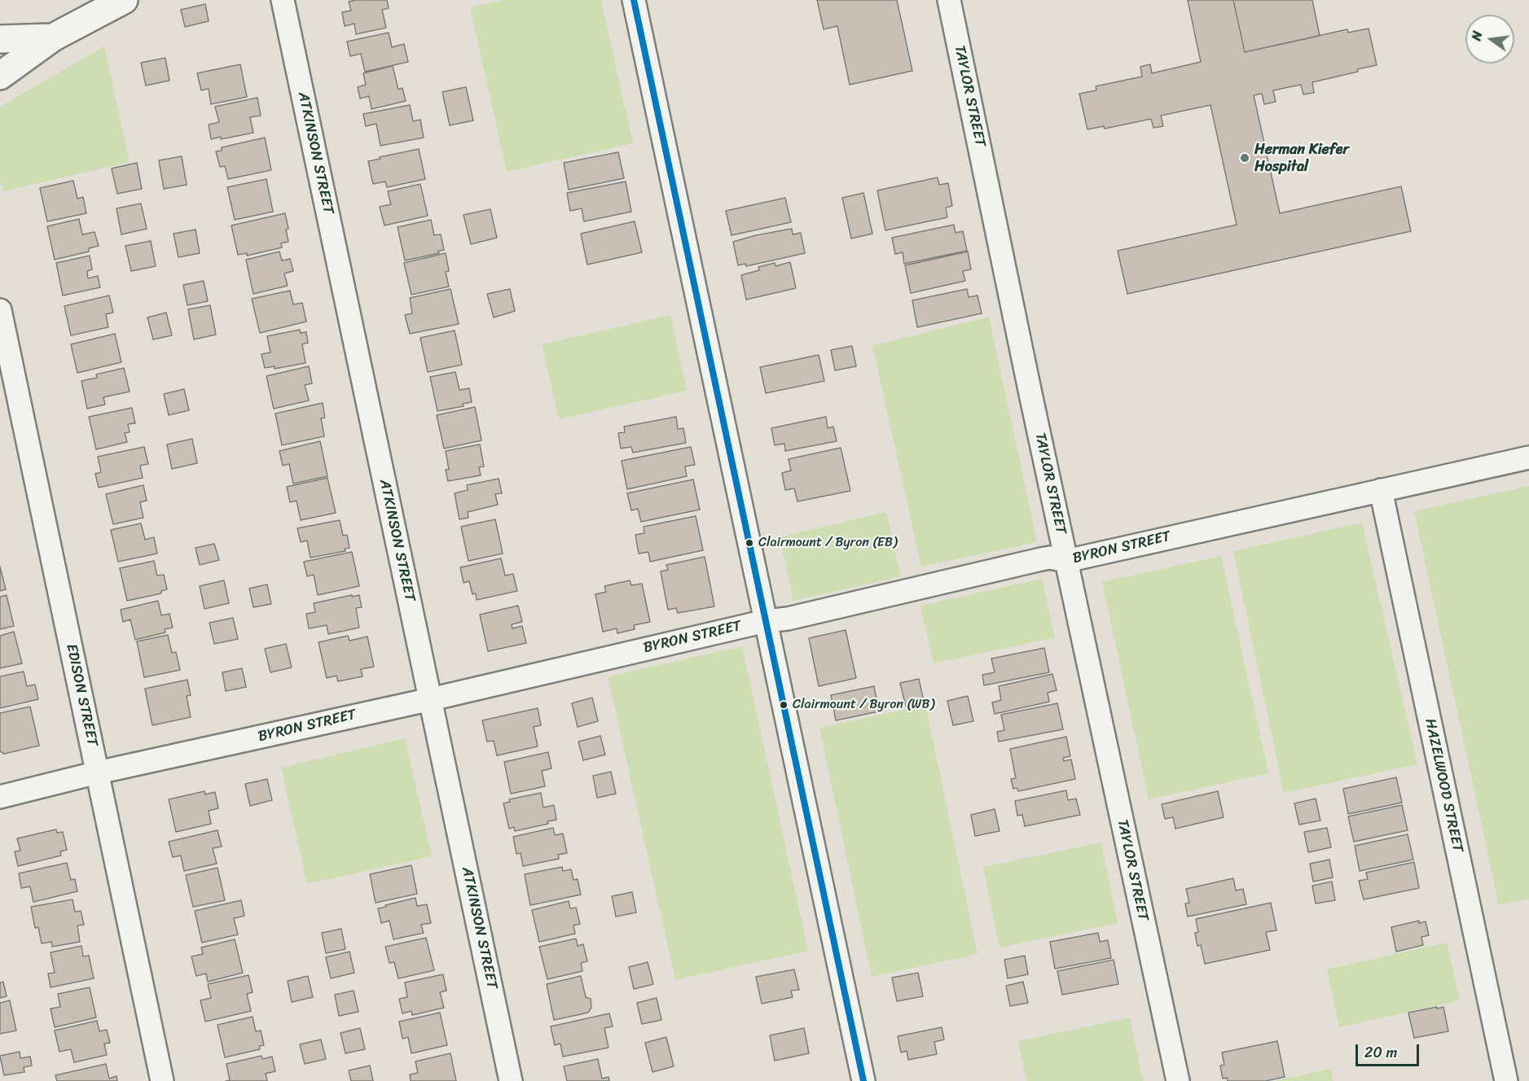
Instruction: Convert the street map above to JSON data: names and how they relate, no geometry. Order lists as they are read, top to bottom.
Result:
{
  "streets": {
    "street": [
      "TAYLOR STREET",
      "ATKINSON STREET",
      "BYRON STREET",
      "EDISON STREET",
      "HAZELWOOD STREET"
    ]
  },
  "crossings": [
    ["TAYLOR STREET", "BYRON STREET"],
    ["ATKINSON STREET", "BYRON STREET"],
    ["BYRON STREET", "EDISON STREET"],
    ["BYRON STREET", "HAZELWOOD STREET"]
  ],
  "places": ["Herman Kiefer Hospital", "Clairmount / Byron (EB)", "Clairmount / Byron (WB)"],
  "scale_bar": "20 m",
  "north": "left"
}
